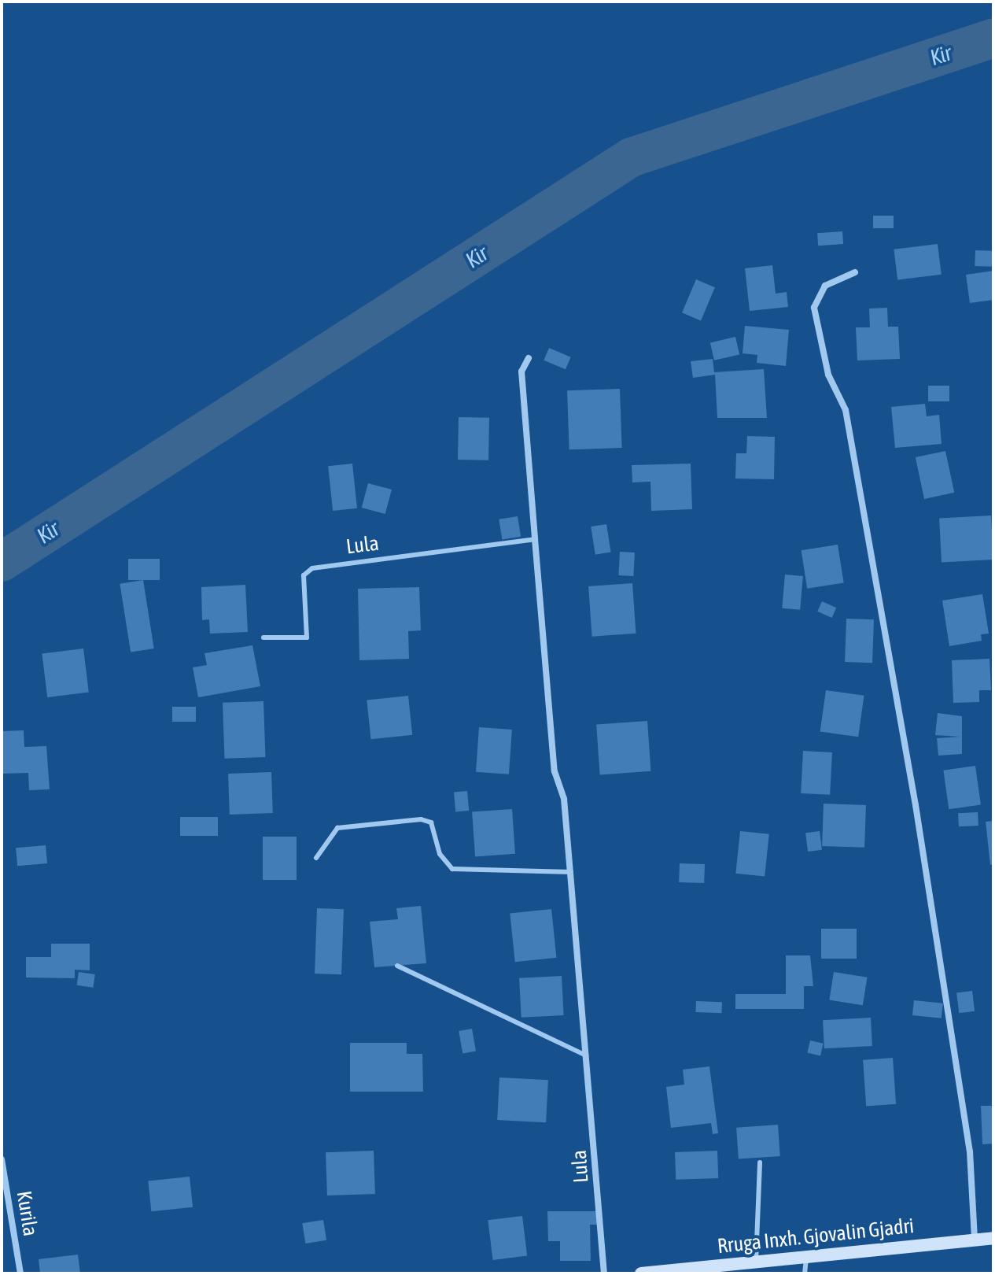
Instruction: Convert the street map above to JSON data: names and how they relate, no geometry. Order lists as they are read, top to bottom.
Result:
{
  "streets": {
    "main road": ["Rruga Inxh. Gjovalin Gjadri"],
    "street": ["Lula", "Kurila"]
  },
  "water": ["Kir"]
}
